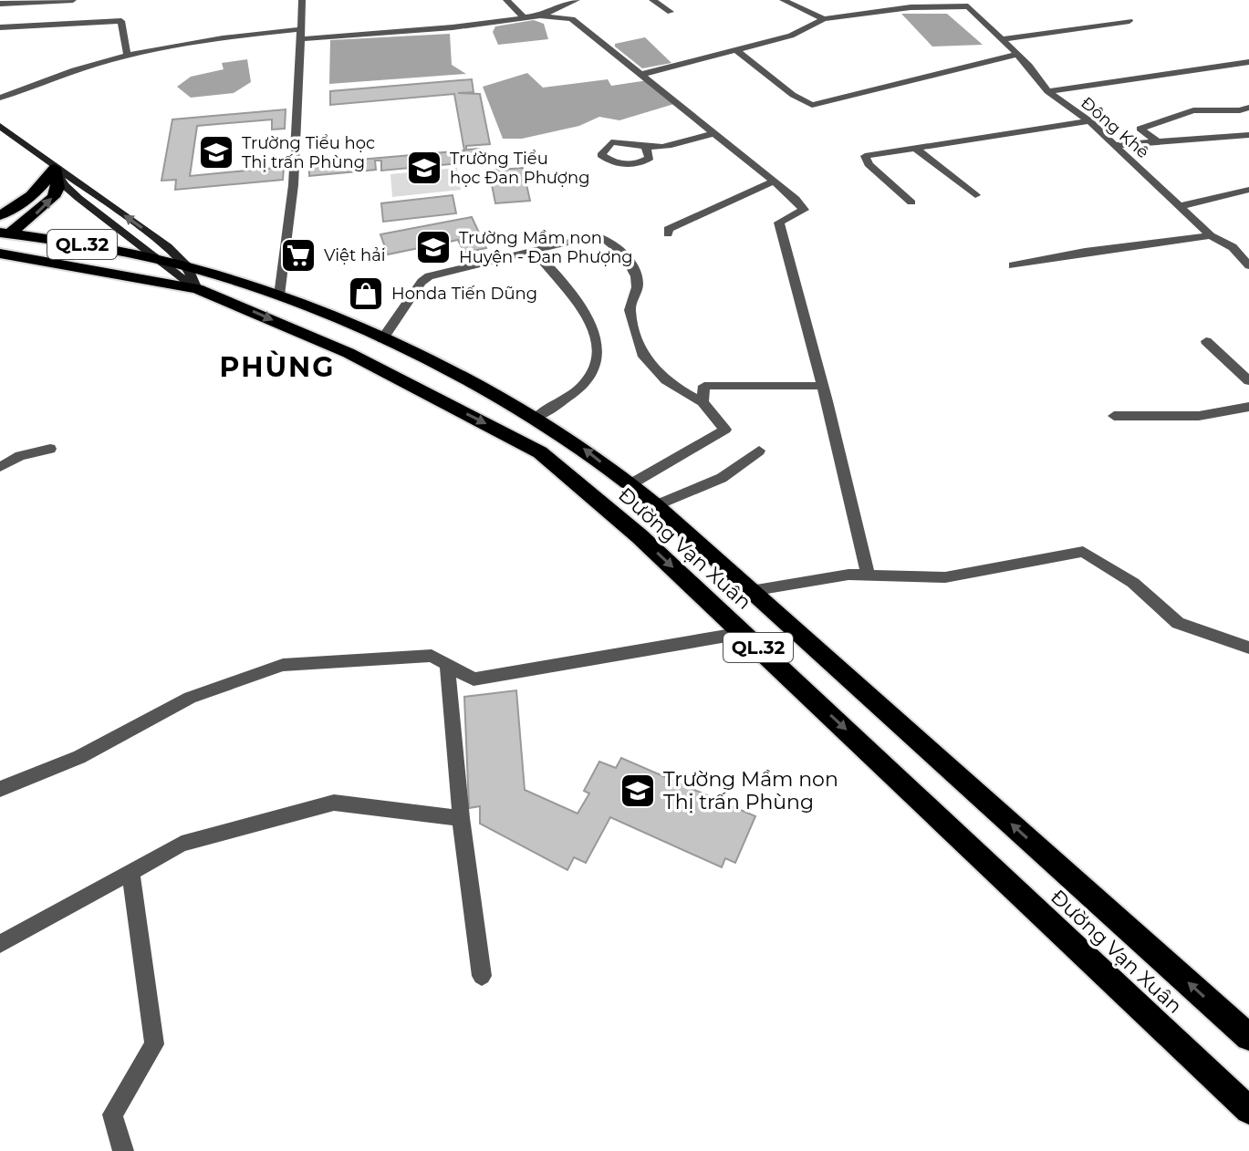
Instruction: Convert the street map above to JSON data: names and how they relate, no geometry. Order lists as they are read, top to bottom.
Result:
{
  "streets": {
    "highway": ["QL.32", "Đường Vạn Xuân"],
    "street": ["Đông Khê"]
  },
  "crossings": [
    ["QL.32", "Đường Vạn Xuân"]
  ],
  "districts": ["PHÙNG"],
  "places": {
    "school or university": [
      "Trường Tiểu học Thị trấn Phùng",
      "Trường Tiểu học Đan Phượng",
      "Trường Mầm non Huyện - Đan Phượng",
      "Trường Mầm non Thị trấn Phùng"
    ],
    "supermarket": ["Việt hải"],
    "shop": ["Honda Tiến Dũng"]
  }
}
